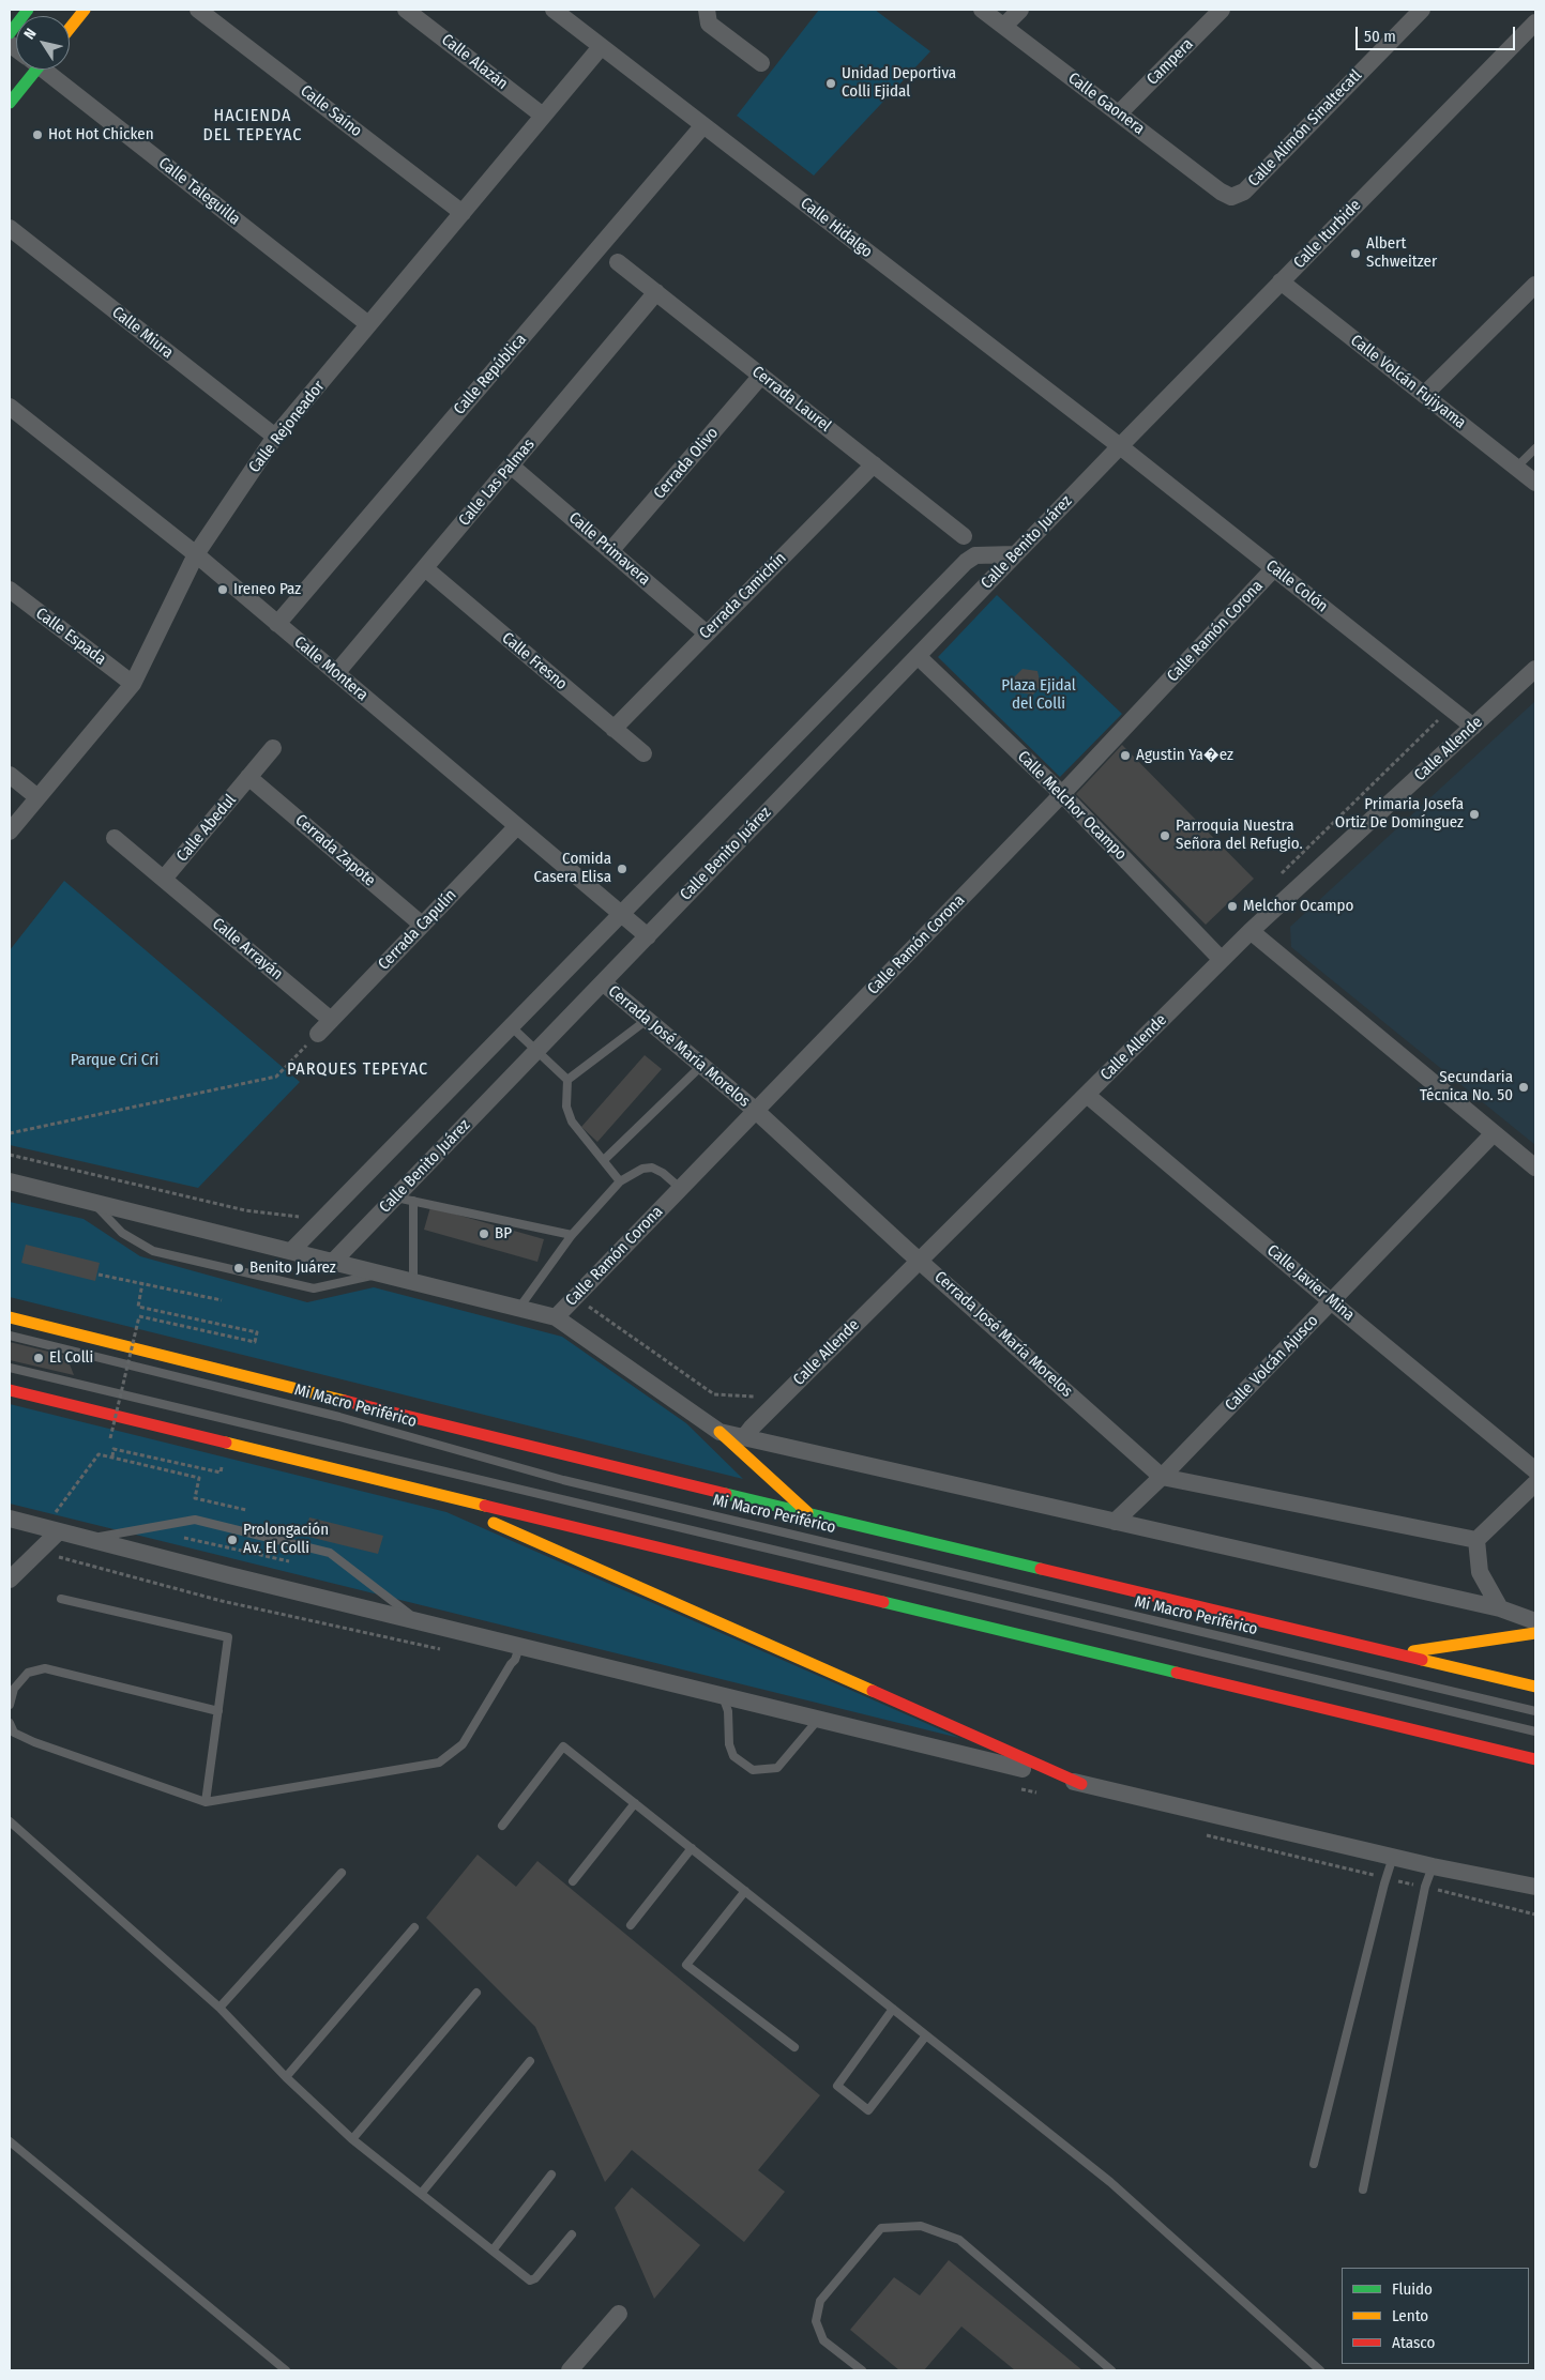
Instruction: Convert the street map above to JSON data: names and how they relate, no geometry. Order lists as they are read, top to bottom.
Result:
{
  "streets": {
    "street": [
      "Calle Alazán",
      "Campera",
      "Calle Gaonera",
      "Calle Saíno",
      "Calle Alimón Sinaltecatl",
      "Calle Taleguilla",
      "Calle Hidalgo",
      "Calle Iturbide",
      "Calle Miura",
      "Calle República",
      "Calle Volcán Fujiyama",
      "Cerrada Laurel",
      "Calle Rejoneador",
      "Cerrada Olivo",
      "Calle Las Palmas",
      "Calle Benito Juárez",
      "Calle Primavera",
      "Calle Colón",
      "Cerrada Camichín",
      "Calle Ramón Corona",
      "Calle Espada",
      "Calle Fresno",
      "Calle Montera",
      "Calle Allende",
      "Calle Melchor Ocampo",
      "Calle Abedul",
      "Cerrada Zapote",
      "Cerrada Capulín",
      "Calle Arrayán",
      "Cerrada José María Morelos",
      "Calle Javier Mina",
      "Calle Volcán Ajusco"
    ],
    "lane": ["Mi Macro Periférico"]
  },
  "crossings": [
    ["Calle Alazán", "Calle Rejoneador"],
    ["Campera", "Calle Gaonera"],
    ["Calle Gaonera", "Calle Alimón Sinaltecatl"],
    ["Calle Saíno", "Calle Rejoneador"],
    ["Calle Taleguilla", "Calle Rejoneador"],
    ["Calle Hidalgo", "Calle Iturbide"],
    ["Calle Hidalgo", "Calle República"],
    ["Calle Hidalgo", "Calle Rejoneador"],
    ["Calle Hidalgo", "Calle Benito Juárez"],
    ["Calle Hidalgo", "Calle Colón"],
    ["Calle Iturbide", "Calle Volcán Fujiyama"],
    ["Calle Iturbide", "Calle Benito Juárez"],
    ["Calle Iturbide", "Calle Colón"],
    ["Calle Miura", "Calle Rejoneador"],
    ["Calle República", "Calle Montera"],
    ["Cerrada Laurel", "Cerrada Olivo"],
    ["Cerrada Laurel", "Calle Las Palmas"],
    ["Cerrada Laurel", "Cerrada Camichín"],
    ["Calle Rejoneador", "Calle Espada"],
    ["Calle Rejoneador", "Calle Montera"],
    ["Cerrada Olivo", "Calle Primavera"],
    ["Calle Las Palmas", "Calle Primavera"],
    ["Calle Las Palmas", "Calle Fresno"],
    ["Calle Las Palmas", "Calle Montera"],
    ["Calle Benito Juárez", "Calle Colón"],
    ["Calle Benito Juárez", "Calle Montera"],
    ["Calle Benito Juárez", "Calle Melchor Ocampo"],
    ["Calle Benito Juárez", "Cerrada José María Morelos"],
    ["Calle Primavera", "Cerrada Camichín"],
    ["Calle Colón", "Calle Ramón Corona"],
    ["Calle Colón", "Calle Allende"],
    ["Cerrada Camichín", "Calle Fresno"],
    ["Calle Ramón Corona", "Calle Melchor Ocampo"],
    ["Calle Ramón Corona", "Cerrada José María Morelos"],
    ["Calle Montera", "Cerrada Capulín"],
    ["Calle Allende", "Calle Melchor Ocampo"],
    ["Calle Allende", "Cerrada José María Morelos"],
    ["Calle Allende", "Calle Javier Mina"],
    ["Calle Abedul", "Cerrada Zapote"],
    ["Calle Abedul", "Calle Arrayán"],
    ["Cerrada Zapote", "Cerrada Capulín"],
    ["Cerrada Capulín", "Calle Arrayán"],
    ["Cerrada José María Morelos", "Calle Volcán Ajusco"],
    ["Calle Javier Mina", "Calle Volcán Ajusco"]
  ],
  "districts": ["HACIENDA DEL TEPEYAC", "PARQUES TEPEYAC"],
  "parks": ["Plaza Ejidal del Colli", "Parque Cri Cri"],
  "places": [
    "Unidad Deportiva Colli Ejidal",
    "Hot Hot Chicken",
    "Albert Schweitzer",
    "Ireneo Paz",
    "Agustin Ya�ez",
    "Primaria Josefa Ortiz De Domínguez",
    "Parroquia Nuestra Señora del Refugio.",
    "Comida Casera Elisa",
    "Melchor Ocampo",
    "Secundaria Técnica No. 50",
    "BP",
    "Benito Juárez",
    "El Colli",
    "Prolongación Av. El Colli"
  ],
  "legend": ["Fluido", "Lento", "Atasco"],
  "scale_bar": "50 m",
  "north": "top left"
}
